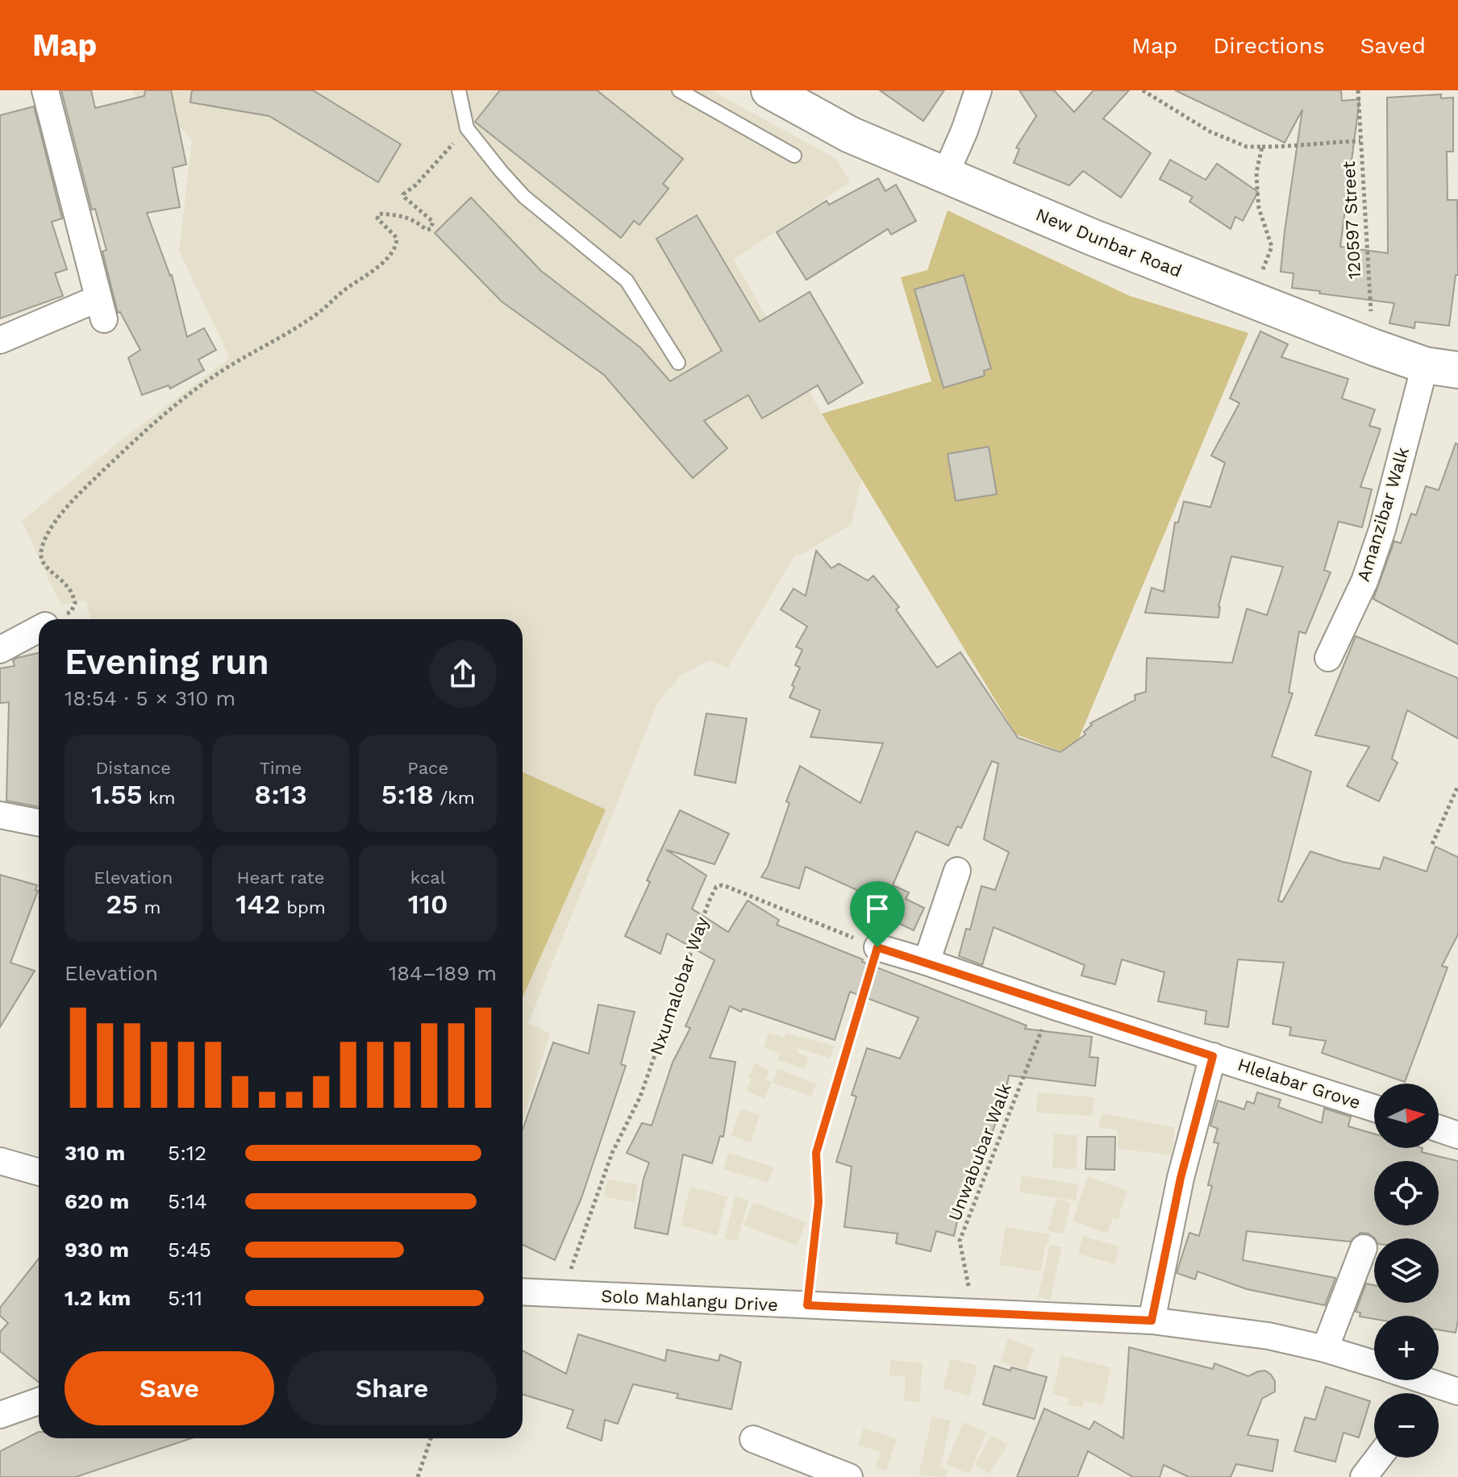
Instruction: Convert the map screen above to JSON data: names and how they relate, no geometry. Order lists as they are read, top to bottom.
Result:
{
  "streets": {
    "street": [
      "New Dunbar Road",
      "Amanzibar Walk",
      "Hlelabar Grove",
      "Solo Mahlangu Drive"
    ],
    "path": ["120597 Street", "Nxumalobar Way", "Unwabubar Walk"]
  },
  "crossings": [
    ["120597 Street", "New Dunbar Road"],
    ["New Dunbar Road", "Amanzibar Walk"],
    ["Nxumalobar Way", "Solo Mahlangu Drive"],
    ["Hlelabar Grove", "Unwabubar Walk"],
    ["Hlelabar Grove", "Solo Mahlangu Drive"],
    ["Unwabubar Walk", "Solo Mahlangu Drive"]
  ],
  "north": "right",
  "page": {
    "header": "Map",
    "nav": ["Map", "Directions", "Saved"],
    "heading": ["Evening run", "18:54 · 5 × 310 m"],
    "stats": [
      ["Distance", "1.55 km"],
      ["Time", "8:13"],
      ["Pace", "5:18 /km"],
      ["Elevation", "25 m"],
      ["Heart rate", "142 bpm"],
      ["kcal", "110"]
    ],
    "chart": ["Elevation", "184–189 m"],
    "map_buttons": ["+", "−"],
    "list": [
      {
        "name": "310 m",
        "note": "5:12"
      },
      {
        "name": "620 m",
        "note": "5:14"
      },
      {
        "name": "930 m",
        "note": "5:45"
      },
      {
        "name": "1.2 km",
        "note": "5:11"
      }
    ],
    "buttons": ["Save", "Share"]
  }
}
